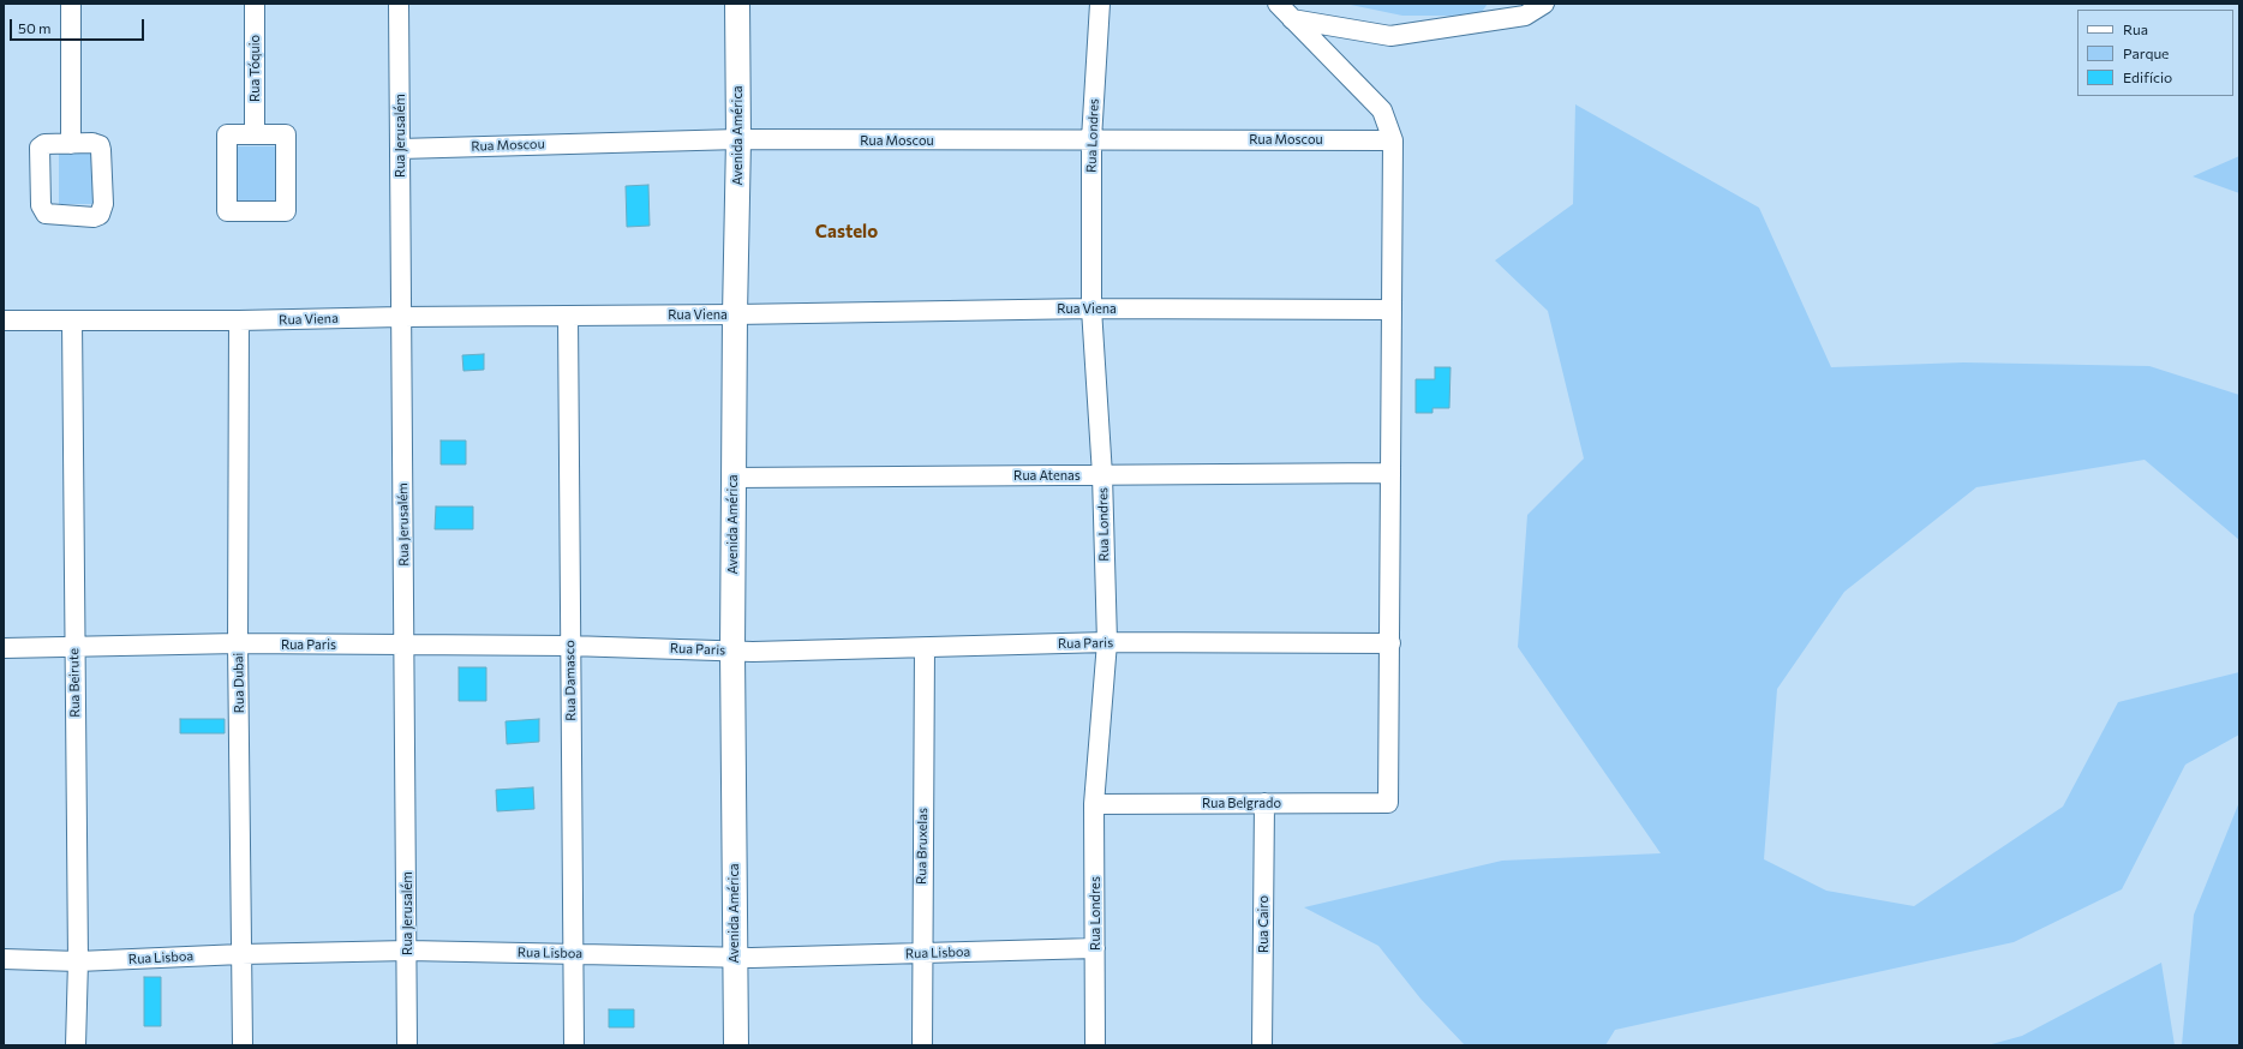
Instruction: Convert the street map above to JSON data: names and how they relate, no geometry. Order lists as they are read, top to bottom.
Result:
{
  "streets": {
    "street": [
      "Rua Tóquio",
      "Rua Jerusalém",
      "Avenida América",
      "Rua Londres",
      "Rua Moscou",
      "Rua Viena",
      "Rua Atenas",
      "Rua Paris",
      "Rua Damasco",
      "Rua Beirute",
      "Rua Dubai",
      "Rua Belgrado",
      "Rua Bruxelas",
      "Rua Cairo",
      "Rua Lisboa"
    ]
  },
  "crossings": [
    ["Rua Jerusalém", "Rua Moscou"],
    ["Rua Jerusalém", "Rua Viena"],
    ["Rua Jerusalém", "Rua Paris"],
    ["Rua Jerusalém", "Rua Lisboa"],
    ["Avenida América", "Rua Moscou"],
    ["Avenida América", "Rua Viena"],
    ["Avenida América", "Rua Atenas"],
    ["Avenida América", "Rua Paris"],
    ["Avenida América", "Rua Lisboa"],
    ["Rua Londres", "Rua Moscou"],
    ["Rua Londres", "Rua Viena"],
    ["Rua Londres", "Rua Atenas"],
    ["Rua Londres", "Rua Paris"],
    ["Rua Londres", "Rua Belgrado"],
    ["Rua Londres", "Rua Lisboa"],
    ["Rua Viena", "Rua Damasco"],
    ["Rua Viena", "Rua Beirute"],
    ["Rua Viena", "Rua Dubai"],
    ["Rua Paris", "Rua Damasco"],
    ["Rua Paris", "Rua Beirute"],
    ["Rua Paris", "Rua Dubai"],
    ["Rua Paris", "Rua Belgrado"],
    ["Rua Paris", "Rua Bruxelas"],
    ["Rua Damasco", "Rua Lisboa"],
    ["Rua Beirute", "Rua Lisboa"],
    ["Rua Dubai", "Rua Lisboa"],
    ["Rua Belgrado", "Rua Cairo"],
    ["Rua Bruxelas", "Rua Lisboa"]
  ],
  "districts": ["Castelo"],
  "legend": ["Rua", "Parque", "Edifício"],
  "scale_bar": "50 m"
}
